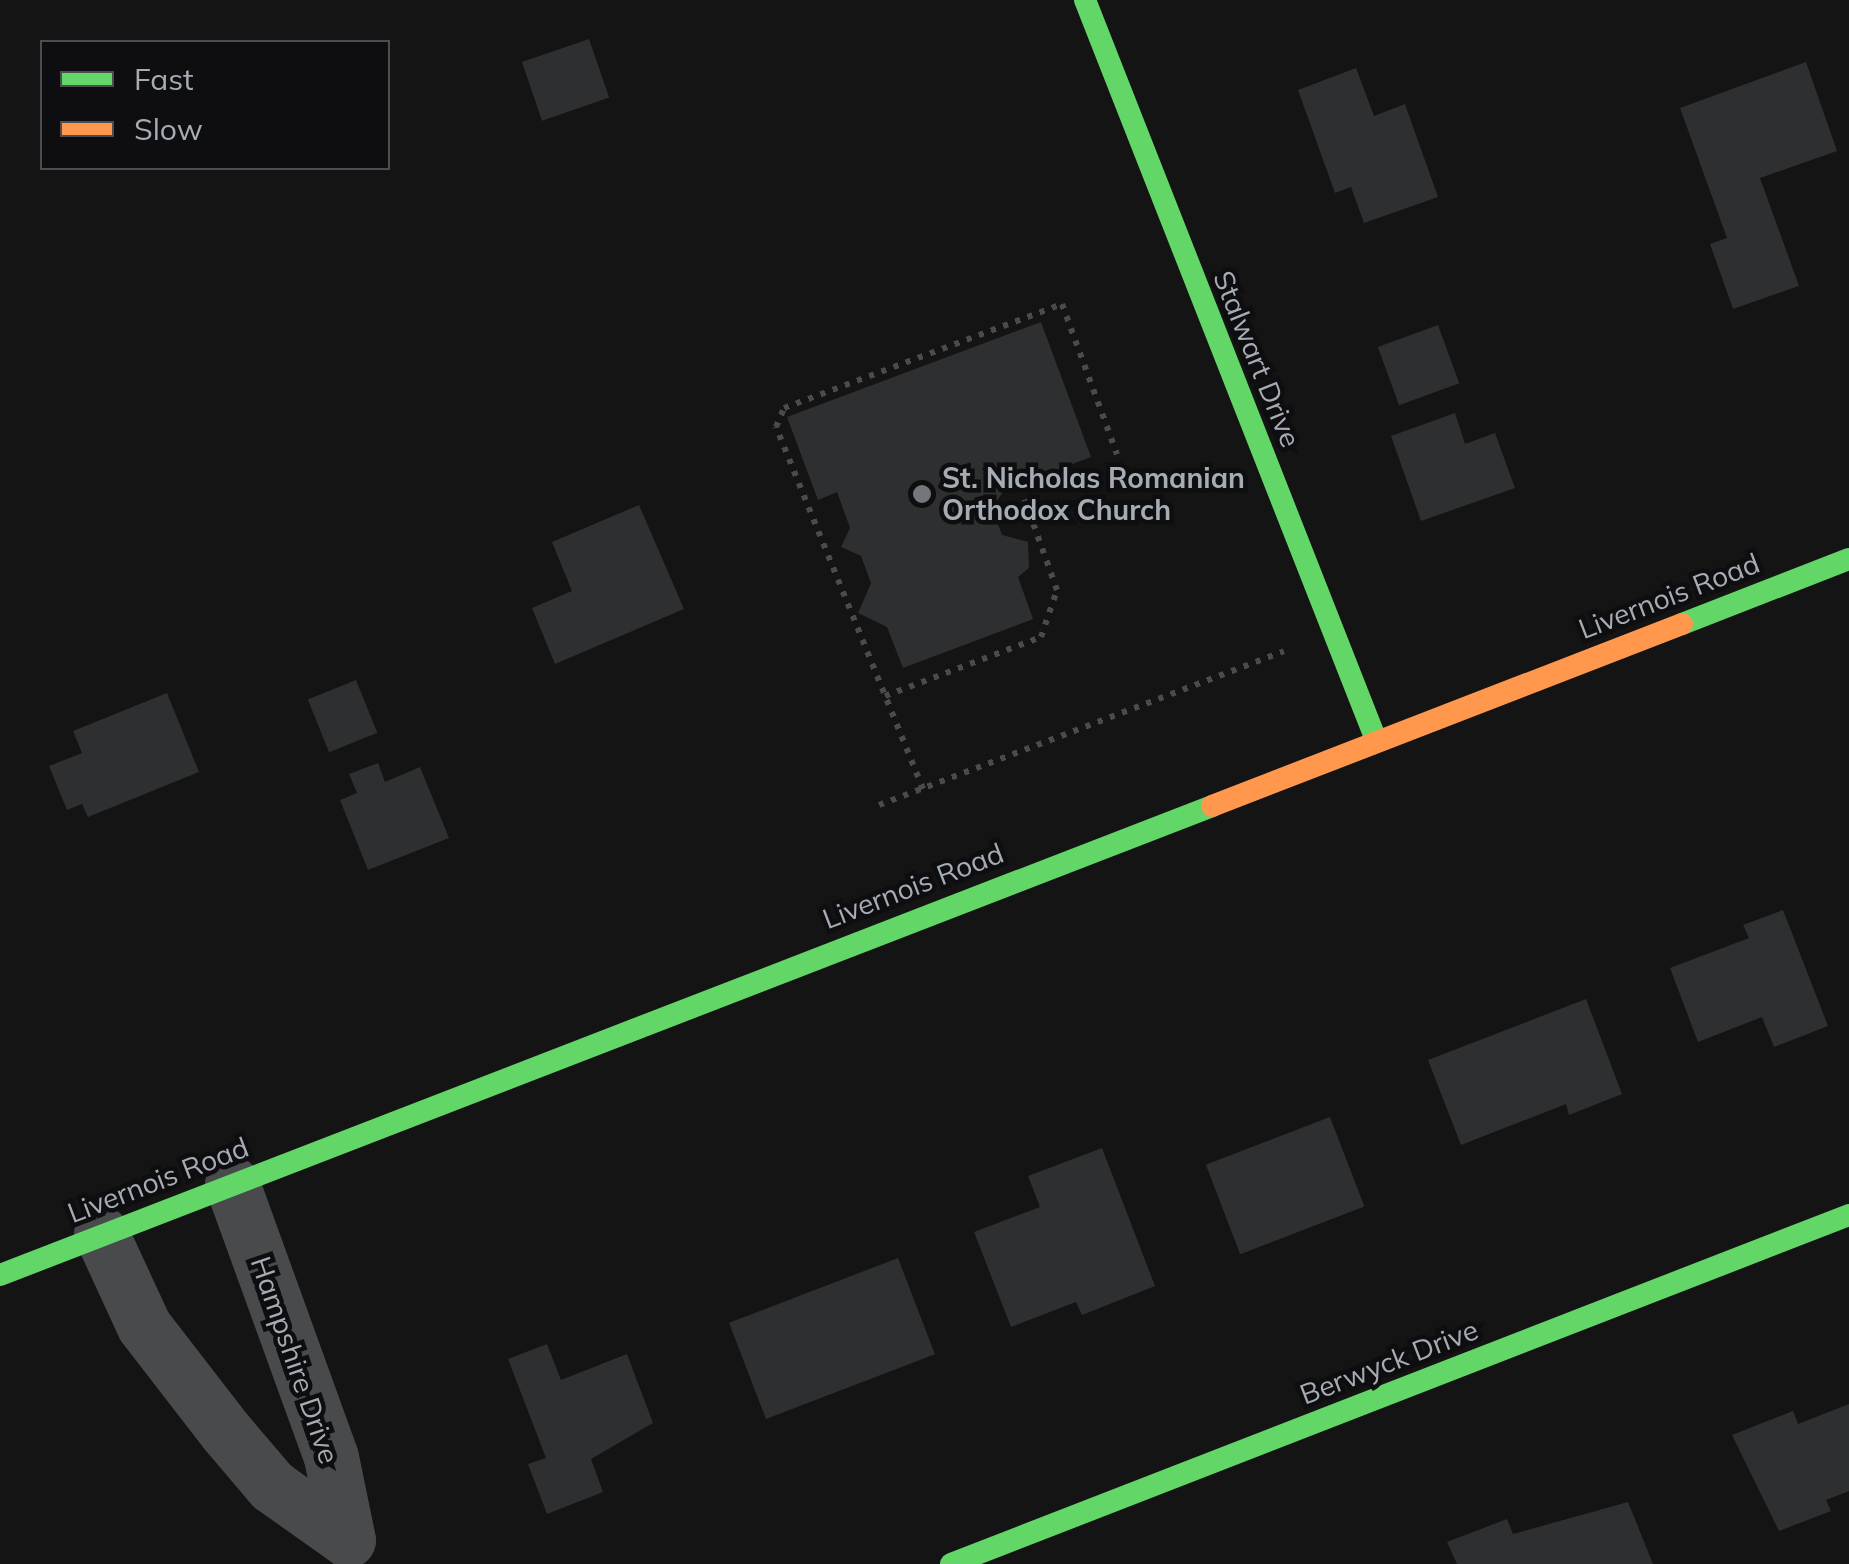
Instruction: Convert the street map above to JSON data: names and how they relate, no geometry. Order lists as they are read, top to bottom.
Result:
{
  "streets": {
    "main road": ["Stalwart Drive", "Livernois Road", "Berwyck Drive"],
    "street": ["Hampshire Drive"]
  },
  "crossings": [
    ["Stalwart Drive", "Livernois Road"],
    ["Livernois Road", "Hampshire Drive"]
  ],
  "places": ["St. Nicholas Romanian Orthodox Church"],
  "legend": ["Fast", "Slow"]
}
